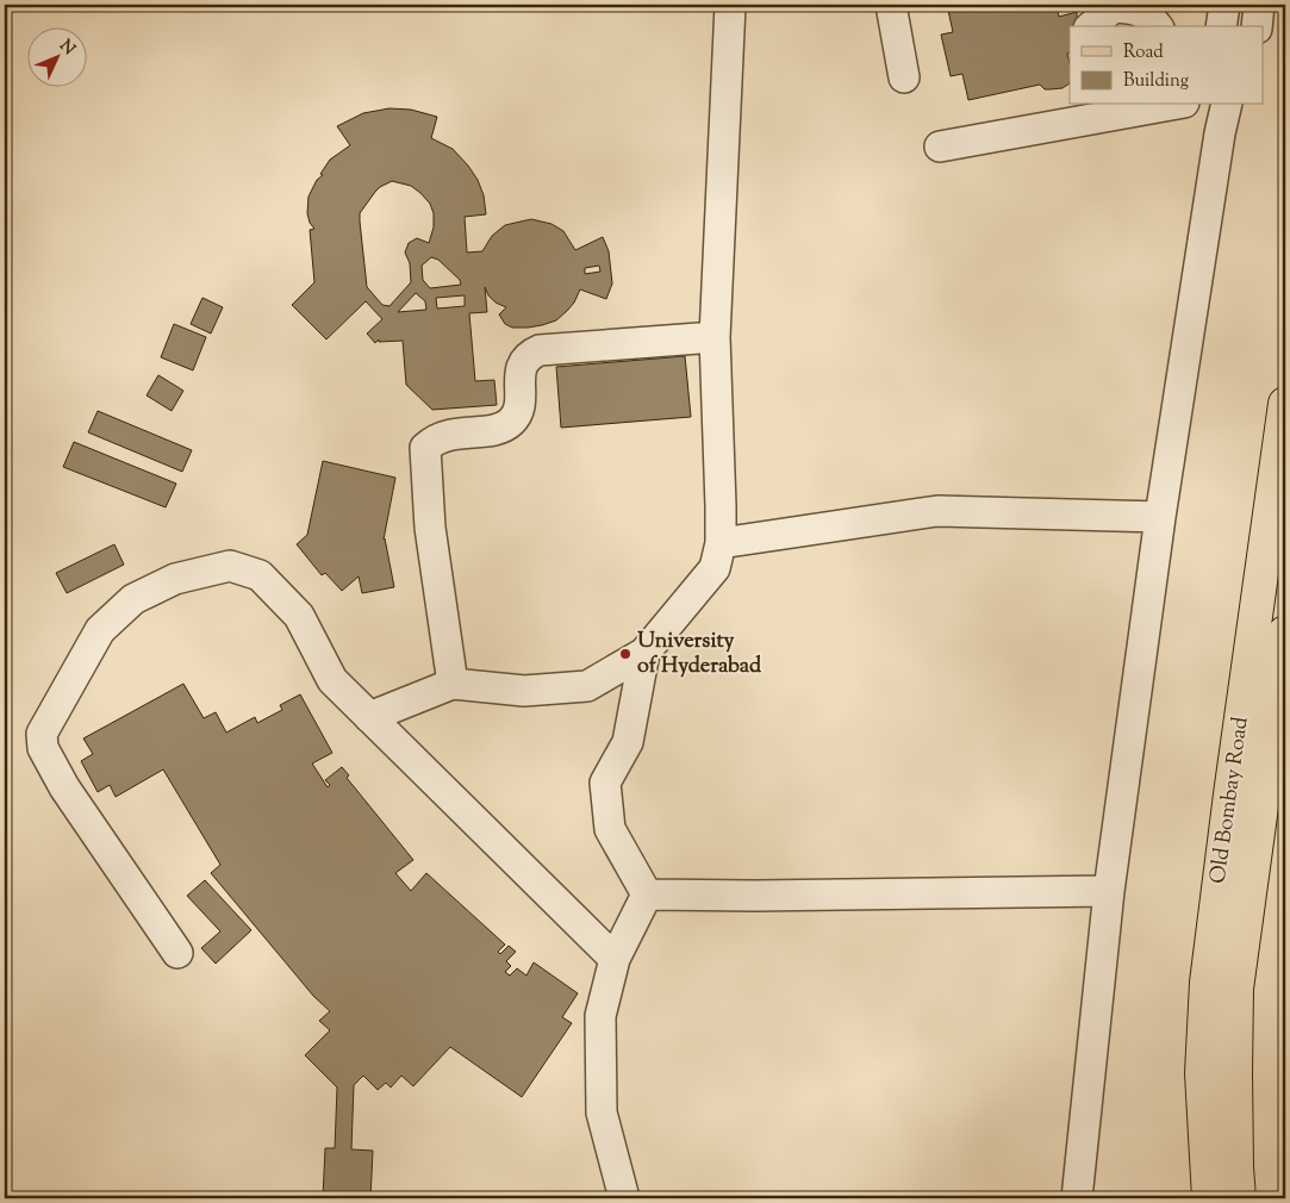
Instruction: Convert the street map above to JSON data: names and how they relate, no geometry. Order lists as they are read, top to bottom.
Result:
{
  "streets": {
    "main road": ["Old Bombay Road"]
  },
  "places": ["University of Hyderabad"],
  "legend": ["Road", "Building"],
  "north": "top right"
}
